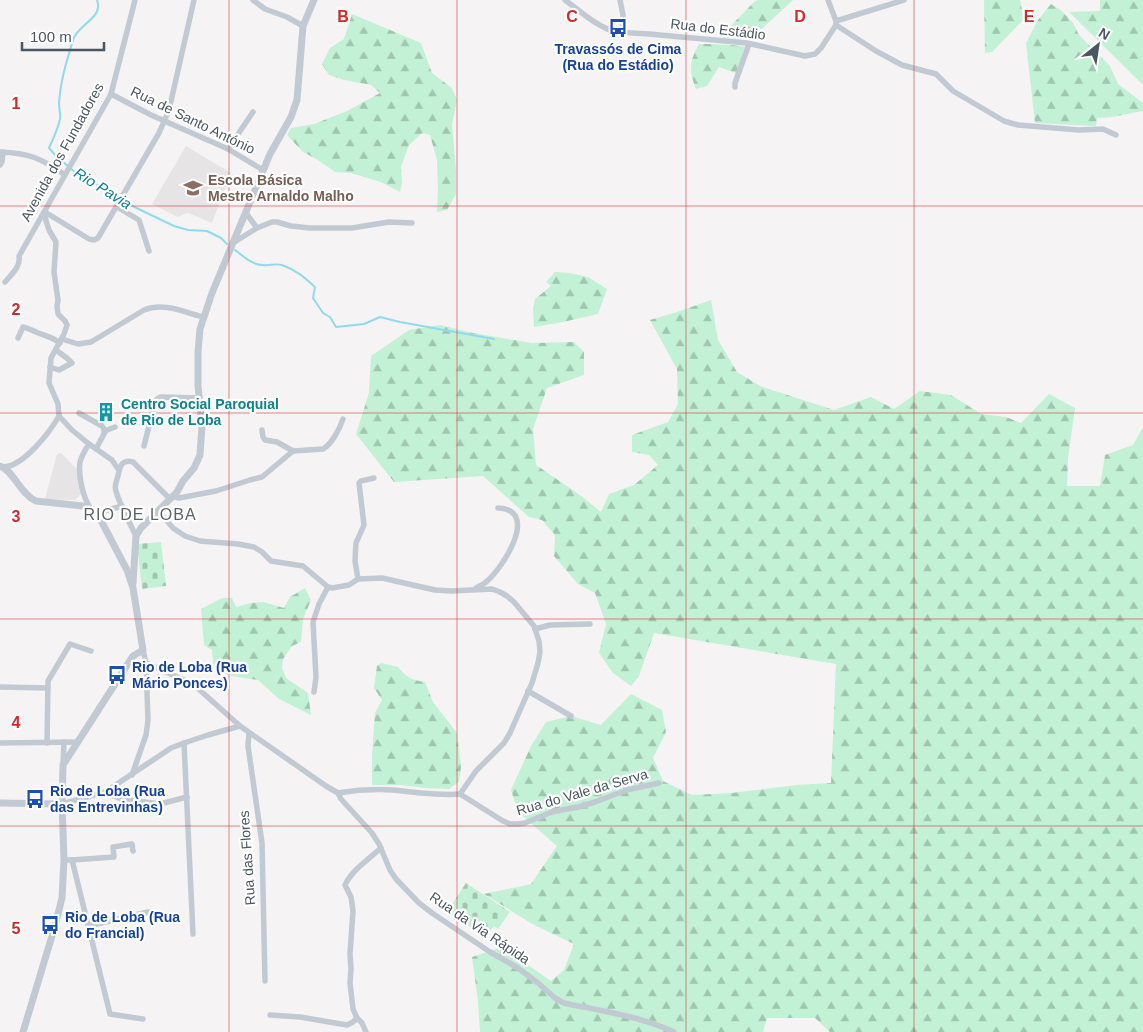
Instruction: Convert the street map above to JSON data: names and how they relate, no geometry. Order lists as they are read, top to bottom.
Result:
{
  "streets": {
    "street": [
      "Rua do Estádio",
      "Rua de Santo António",
      "Avenida dos Fundadores",
      "Rua do Vale da Serva",
      "Rua das Flores",
      "Rua da Via Rápida"
    ]
  },
  "crossings": [
    ["Rua de Santo António", "Avenida dos Fundadores"],
    ["Rua das Flores", "Rua da Via Rápida"]
  ],
  "districts": ["RIO DE LOBA"],
  "water": ["Rio Pavia"],
  "places": {
    "bus stop": [
      "Travassós de Cima (Rua do Estádio)",
      "Rio de Loba (Rua Mário Ponces)",
      "Rio de Loba (Rua das Entrevinhas)",
      "Rio de Loba (Rua do Francial)"
    ],
    "school or university": ["Escola Básica Mestre Arnaldo Malho"],
    "building": ["Centro Social Paroquial de Rio de Loba"]
  },
  "scale_bar": "100 m",
  "north": "top right",
  "grid": {
    "columns": [
      "B",
      "C",
      "D",
      "E"
    ],
    "rows": [
      "1",
      "2",
      "3",
      "4",
      "5"
    ]
  }
}
